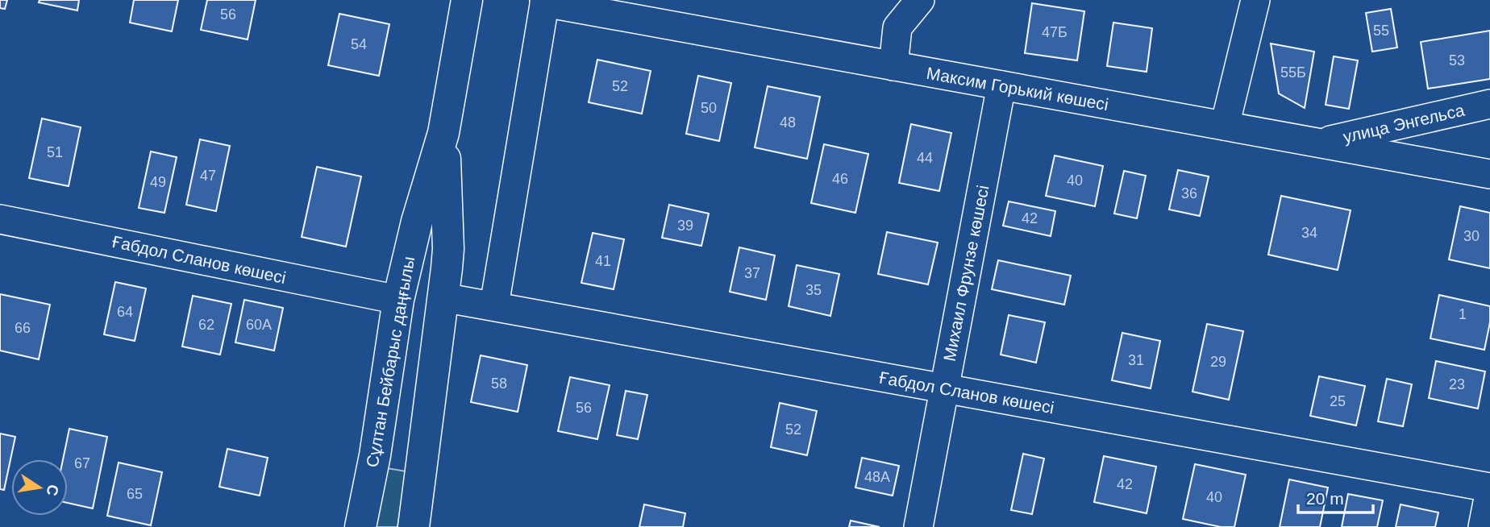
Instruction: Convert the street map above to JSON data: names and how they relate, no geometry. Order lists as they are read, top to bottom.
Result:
{
  "streets": {
    "main road": ["Сұлтан Бейбарыс даңғылы"],
    "street": [
      "Максим Горький көшесі",
      "улица Энгельса",
      "Ғабдол Сланов көшесі",
      "Михаил Фрунзе көшесі"
    ]
  },
  "crossings": [
    ["Максим Горький көшесі", "улица Энгельса"],
    ["Максим Горький көшесі", "Михаил Фрунзе көшесі"],
    ["Ғабдол Сланов көшесі", "Михаил Фрунзе көшесі"],
    ["Ғабдол Сланов көшесі", "Сұлтан Бейбарыс даңғылы"]
  ],
  "house_numbers": [
    "56",
    "55",
    "47Б",
    "54",
    "53",
    "55Б",
    "52",
    "50",
    "48",
    "51",
    "44",
    "47",
    "46",
    "40",
    "49",
    "36",
    "42",
    "39",
    "34",
    "30",
    "41",
    "37",
    "35",
    "64",
    "1",
    "62",
    "60А",
    "66",
    "31",
    "29",
    "58",
    "23",
    "25",
    "56",
    "52",
    "67",
    "48А",
    "42",
    "65",
    "40"
  ],
  "scale_bar": "20 m",
  "north": "right"
}
